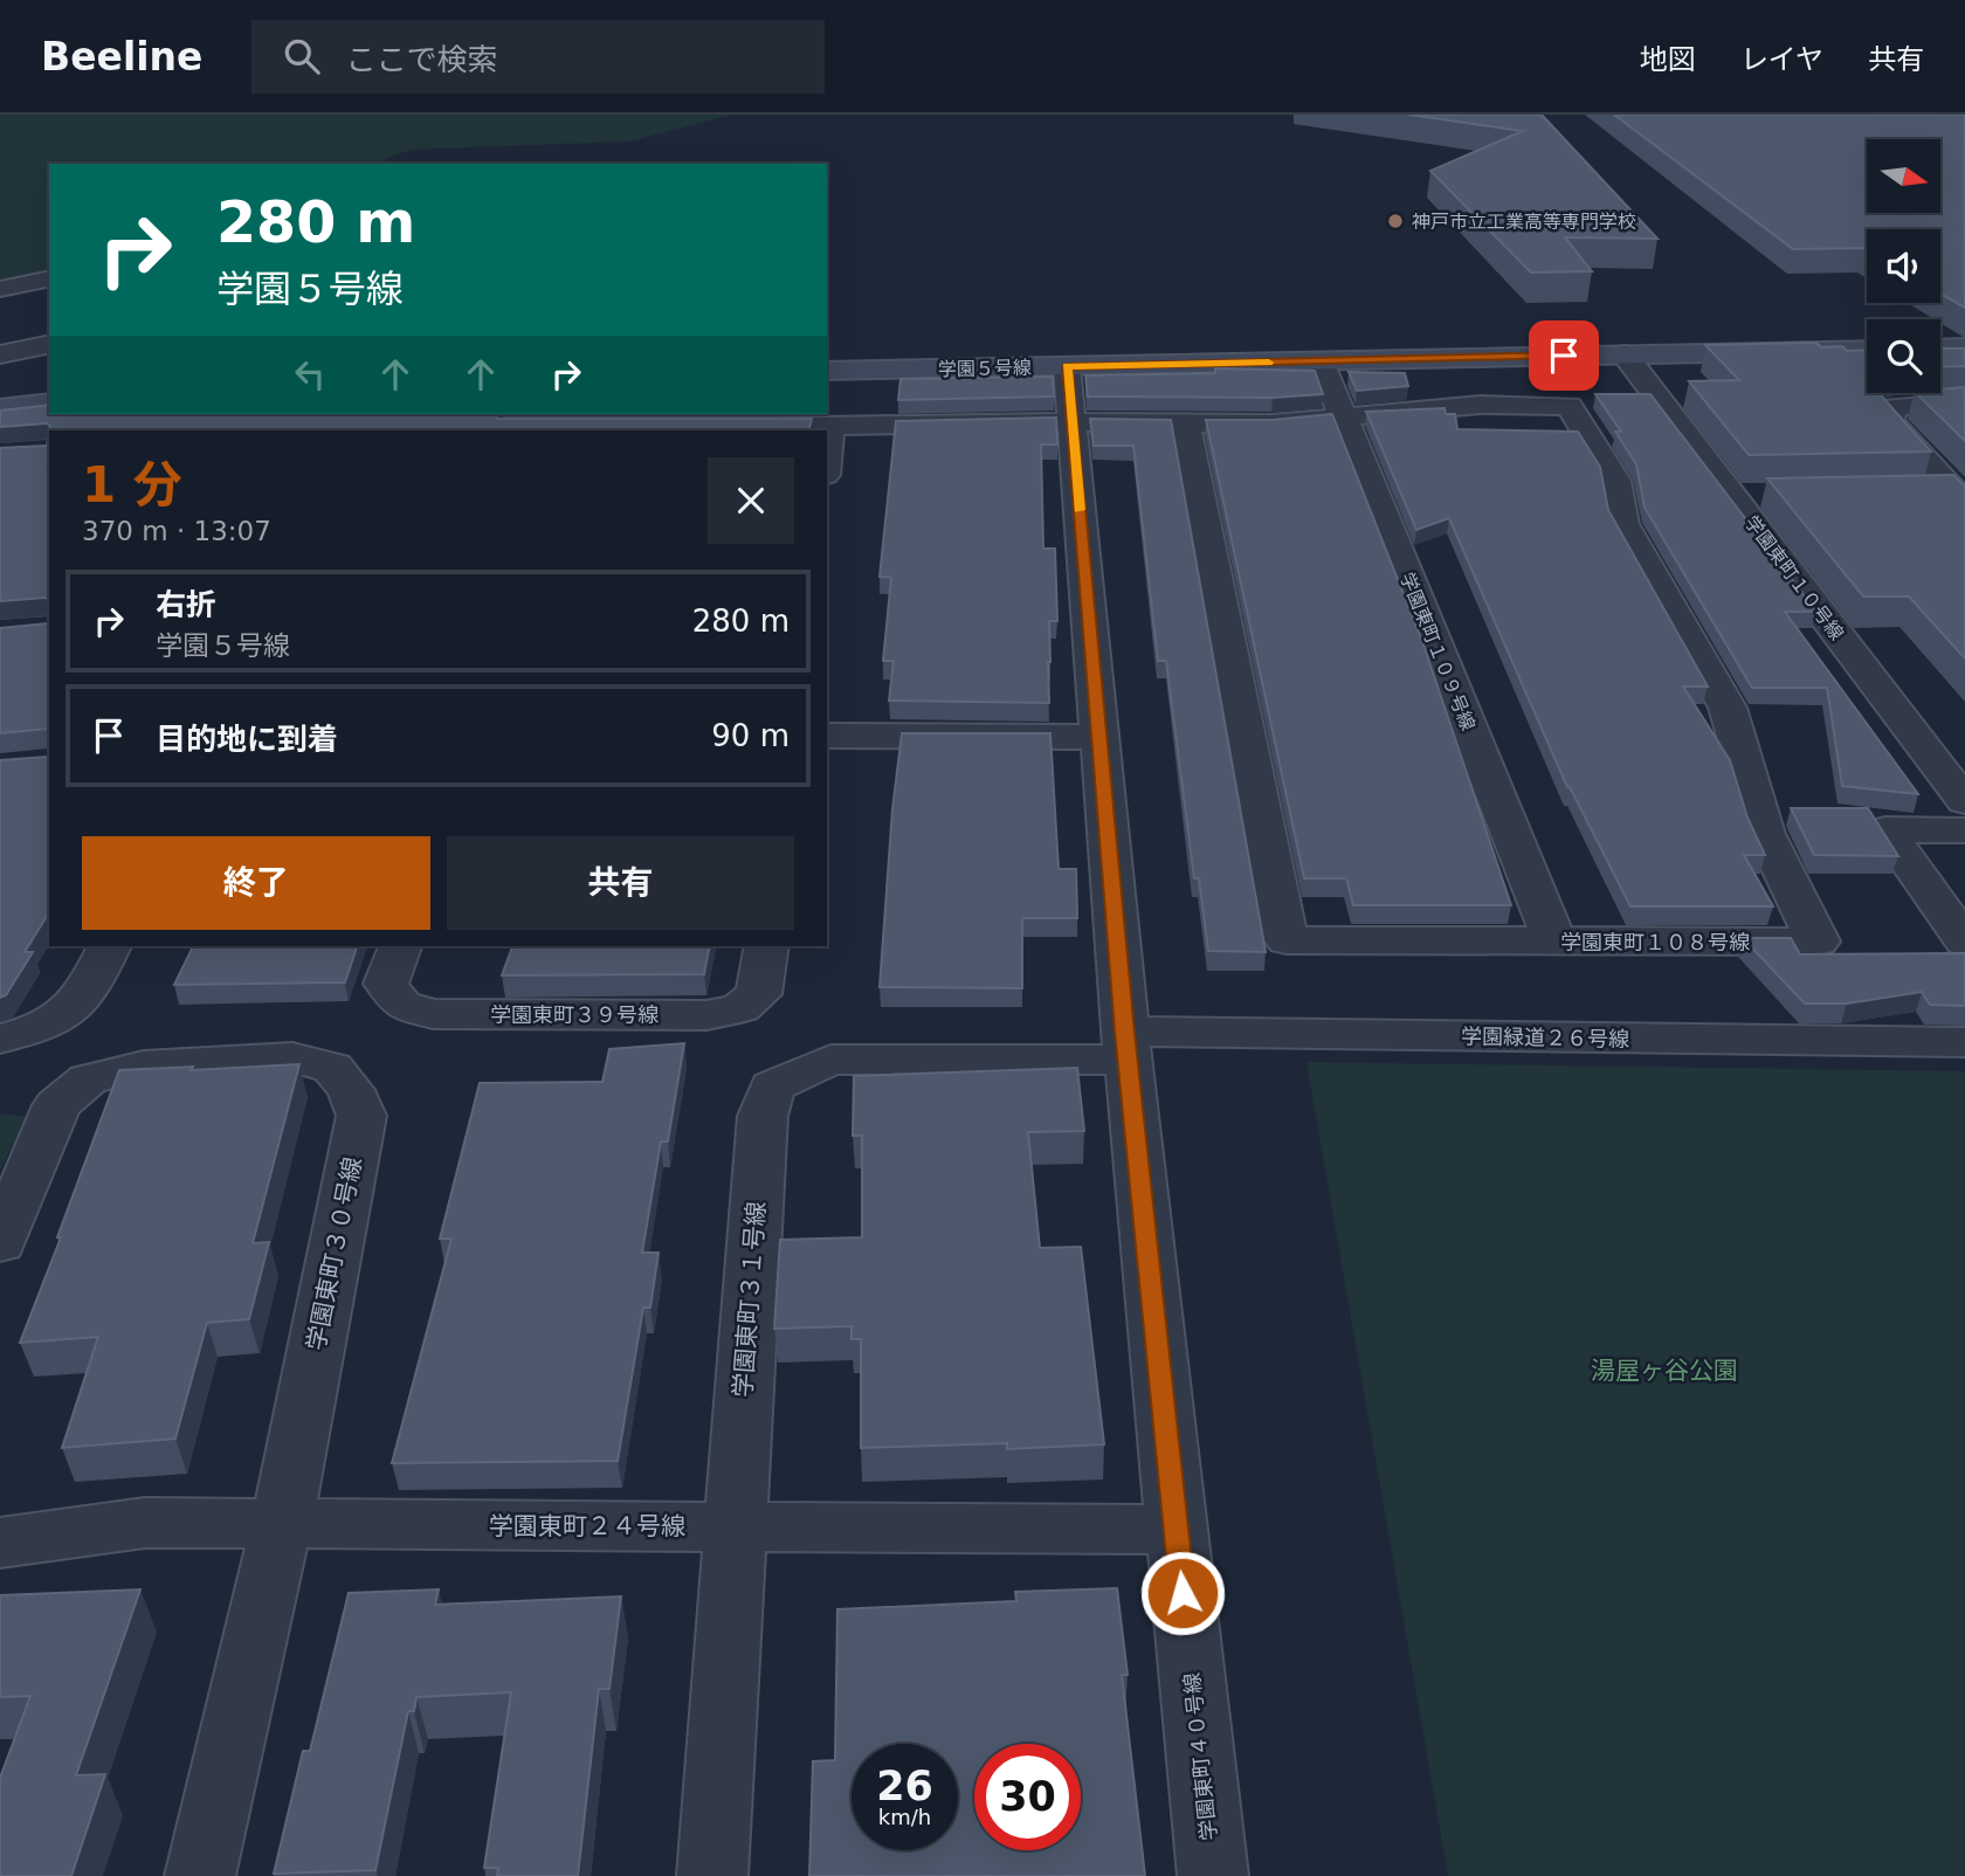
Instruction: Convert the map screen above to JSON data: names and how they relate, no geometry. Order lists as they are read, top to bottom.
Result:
{
  "streets": {
    "street": [
      "学園５号線",
      "学園東町１０号線",
      "学園東町１０９号線",
      "学園東町１０８号線",
      "学園東町３９号線",
      "学園緑道２６号線",
      "学園東町３０号線",
      "学園東町３１号線",
      "学園東町２４号線",
      "学園東町４０号線"
    ]
  },
  "crossings": [
    ["学園５号線", "学園東町１０号線"],
    ["学園５号線", "学園東町１０９号線"],
    ["学園５号線", "学園東町４０号線"],
    ["学園東町１０９号線", "学園東町１０８号線"],
    ["学園東町１０８号線", "学園東町４０号線"],
    ["学園緑道２６号線", "学園東町３１号線"],
    ["学園緑道２６号線", "学園東町４０号線"],
    ["学園東町３０号線", "学園東町２４号線"],
    ["学園東町３１号線", "学園東町２４号線"],
    ["学園東町３１号線", "学園東町４０号線"],
    ["学園東町２４号線", "学園東町４０号線"]
  ],
  "parks": ["湯屋ヶ谷公園"],
  "places": ["神戸市立工業高等専門学校"],
  "north": "right",
  "page": {
    "header": "Beeline",
    "search": "ここで検索",
    "nav": ["地図", "レイヤ", "共有"],
    "turn": ["280 m", "学園５号線"],
    "heading": ["1 分", "370 m · 13:07"],
    "list": [
      {
        "name": "右折",
        "note": "学園５号線",
        "value": "280 m"
      },
      {
        "name": "目的地に到着",
        "value": "90 m"
      }
    ],
    "buttons": ["終了", "共有"],
    "speed": "26 km/h",
    "limit": "30"
  }
}
